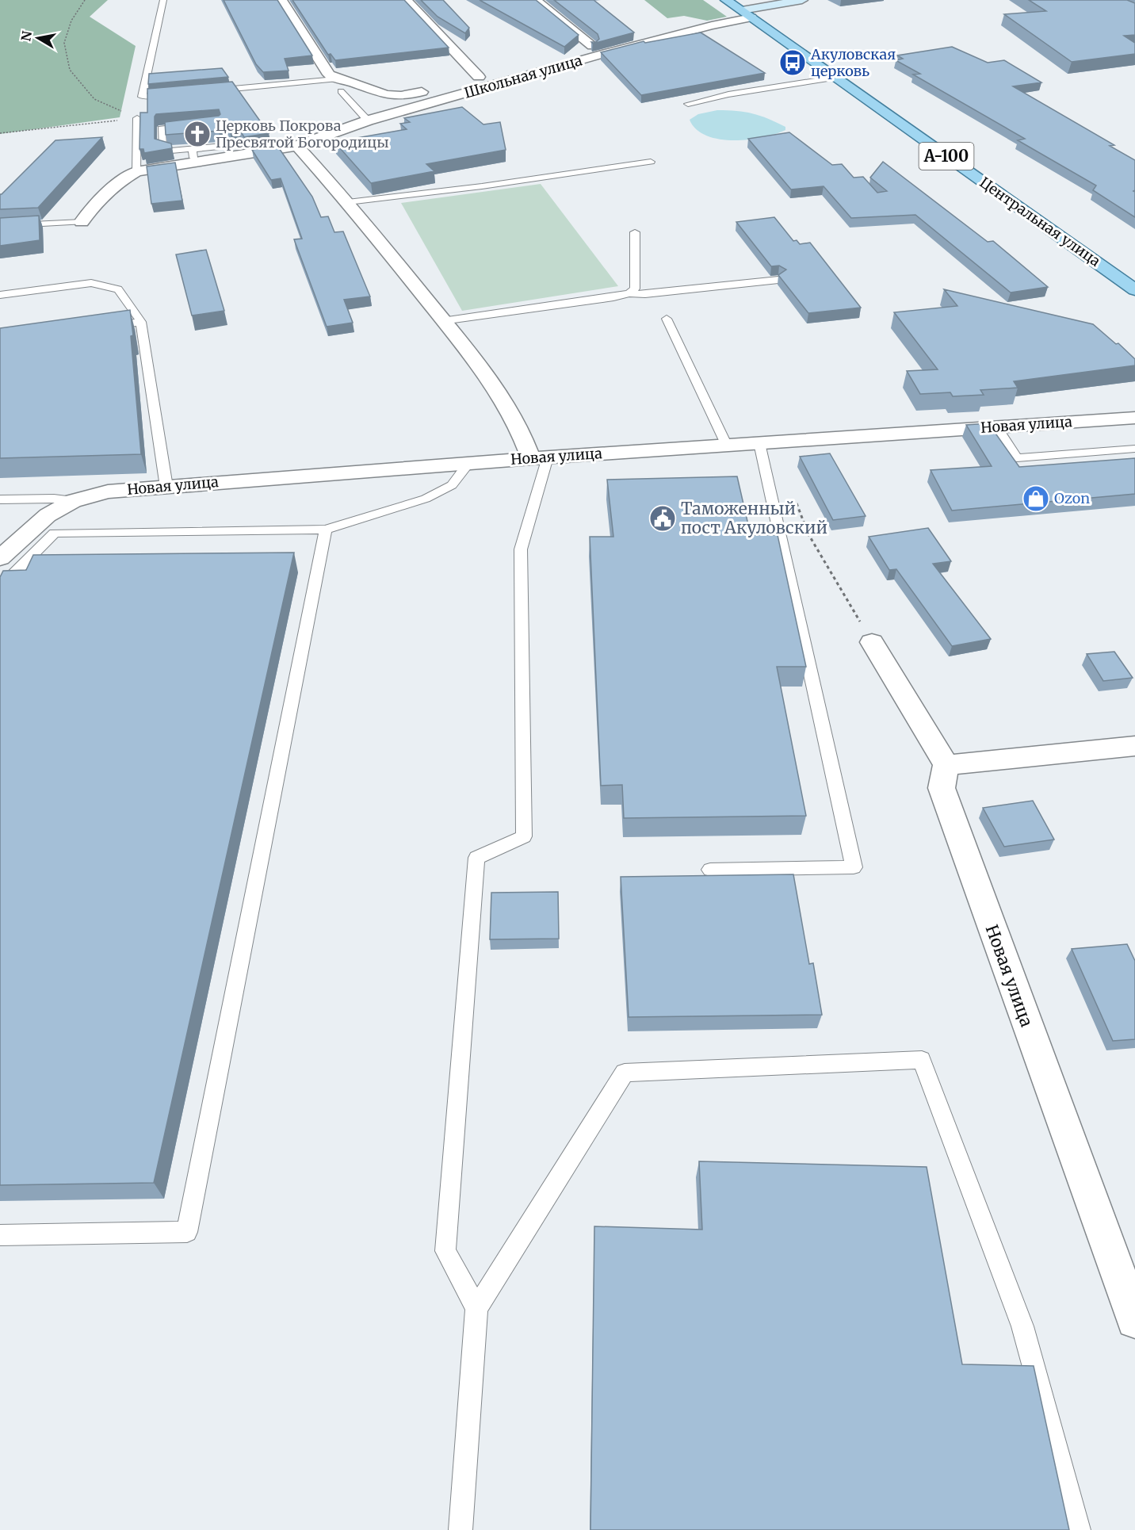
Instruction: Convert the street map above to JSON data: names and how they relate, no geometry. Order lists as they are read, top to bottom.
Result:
{
  "streets": {
    "main road": ["А-100", "Центральная улица"],
    "street": ["Школьная улица", "Новая улица"]
  },
  "crossings": [
    ["Школьная улица", "А-100"],
    ["Школьная улица", "Центральная улица"],
    ["А-100", "Центральная улица"]
  ],
  "places": {
    "bus stop": ["Акуловская церковь"],
    "church": ["Церковь Покрова Пресвятой Богородицы"],
    "shop": ["Ozon"],
    "public building": ["Таможенный пост Акуловский"]
  },
  "north": "left"
}
